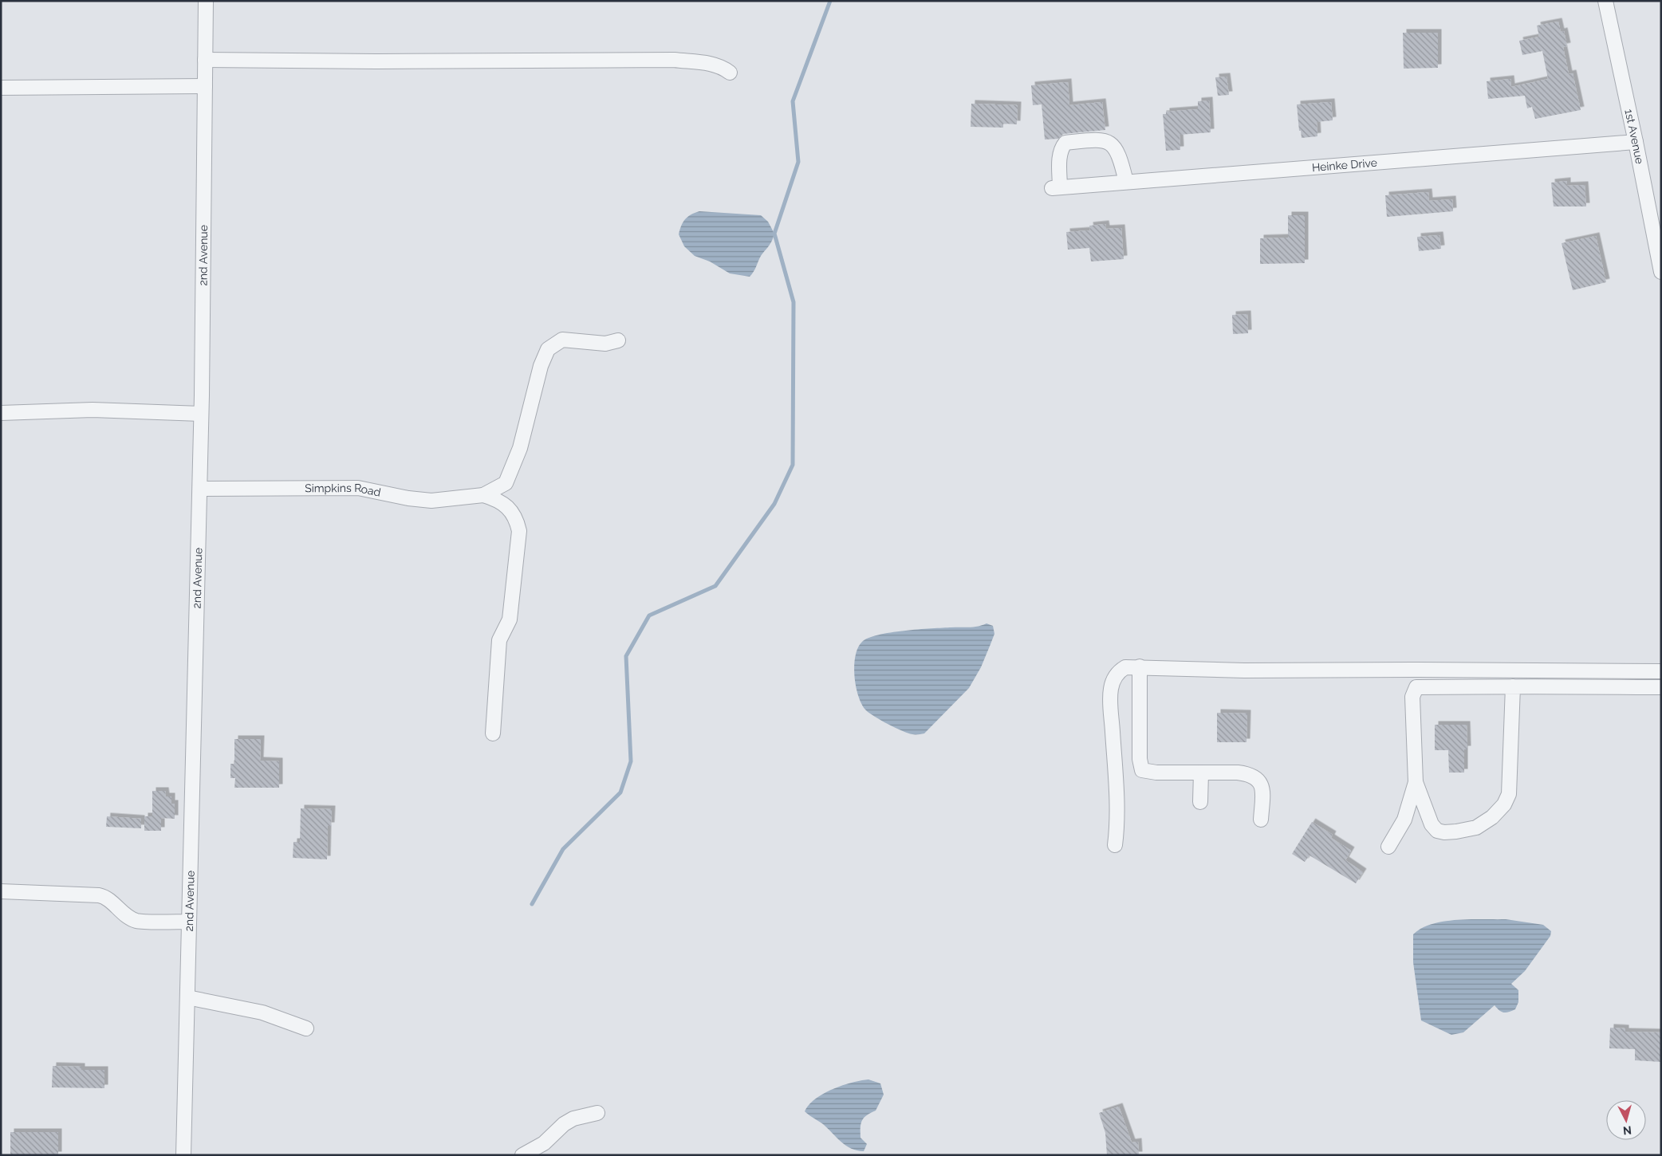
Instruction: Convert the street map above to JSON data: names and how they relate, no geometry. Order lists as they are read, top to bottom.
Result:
{
  "streets": {
    "street": [
      "1st Avenue",
      "Heinke Drive",
      "2nd Avenue",
      "Simpkins Road"
    ]
  },
  "crossings": [
    ["1st Avenue", "Heinke Drive"],
    ["2nd Avenue", "Simpkins Road"]
  ],
  "north": "bottom"
}
